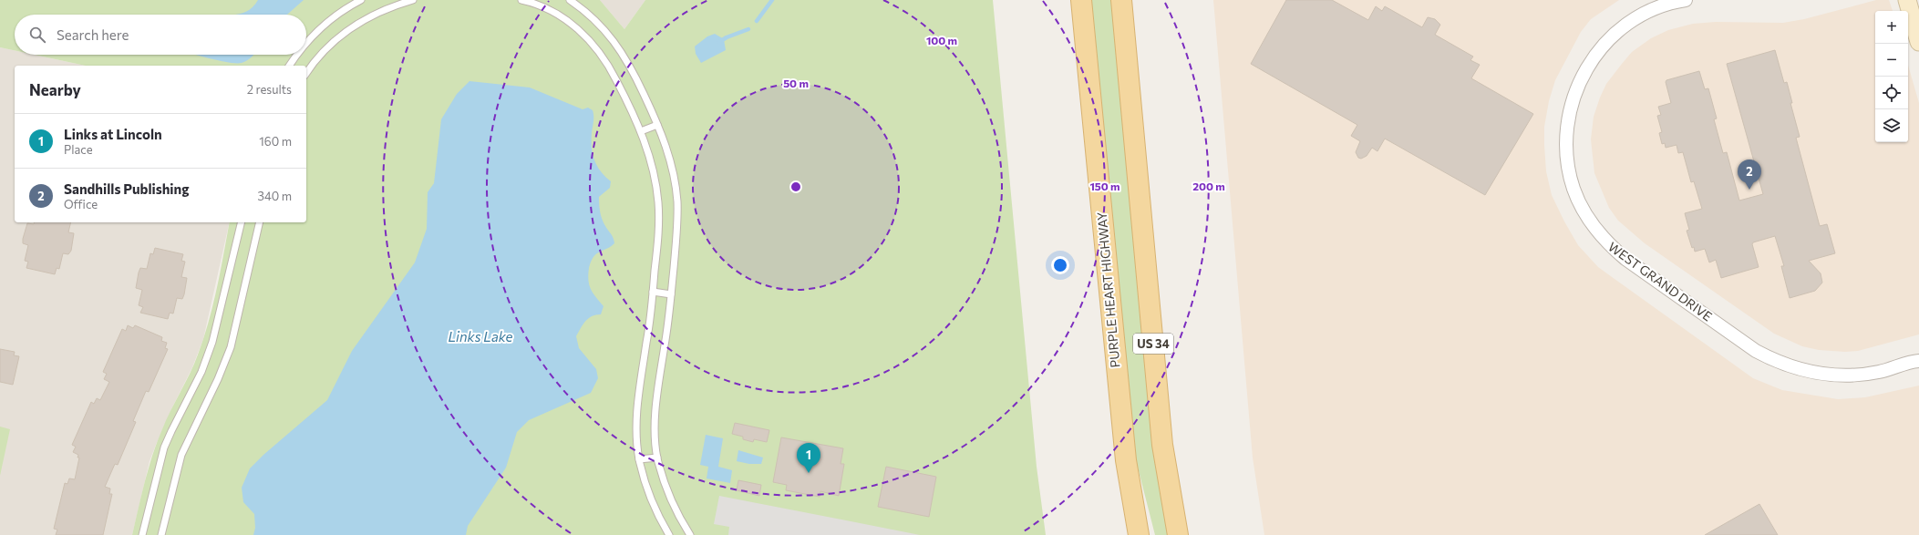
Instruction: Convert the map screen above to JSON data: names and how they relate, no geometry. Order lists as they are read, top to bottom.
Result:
{
  "streets": {
    "main road": ["PURPLE HEART HIGHWAY", "US 34"],
    "street": ["WEST GRAND DRIVE"]
  },
  "water": ["Links Lake"],
  "page": {
    "map_buttons": ["+", "−"],
    "search": "Search here",
    "heading": ["Nearby", "2 results"],
    "list": [
      {
        "mark": "1",
        "name": "Links at Lincoln",
        "note": "Place",
        "value": "160 m"
      },
      {
        "mark": "2",
        "name": "Sandhills Publishing",
        "note": "Office",
        "value": "340 m"
      }
    ],
    "pins": ["2", "1"]
  },
  "rings": [
    "100 m",
    "50 m",
    "150 m",
    "200 m"
  ]
}
